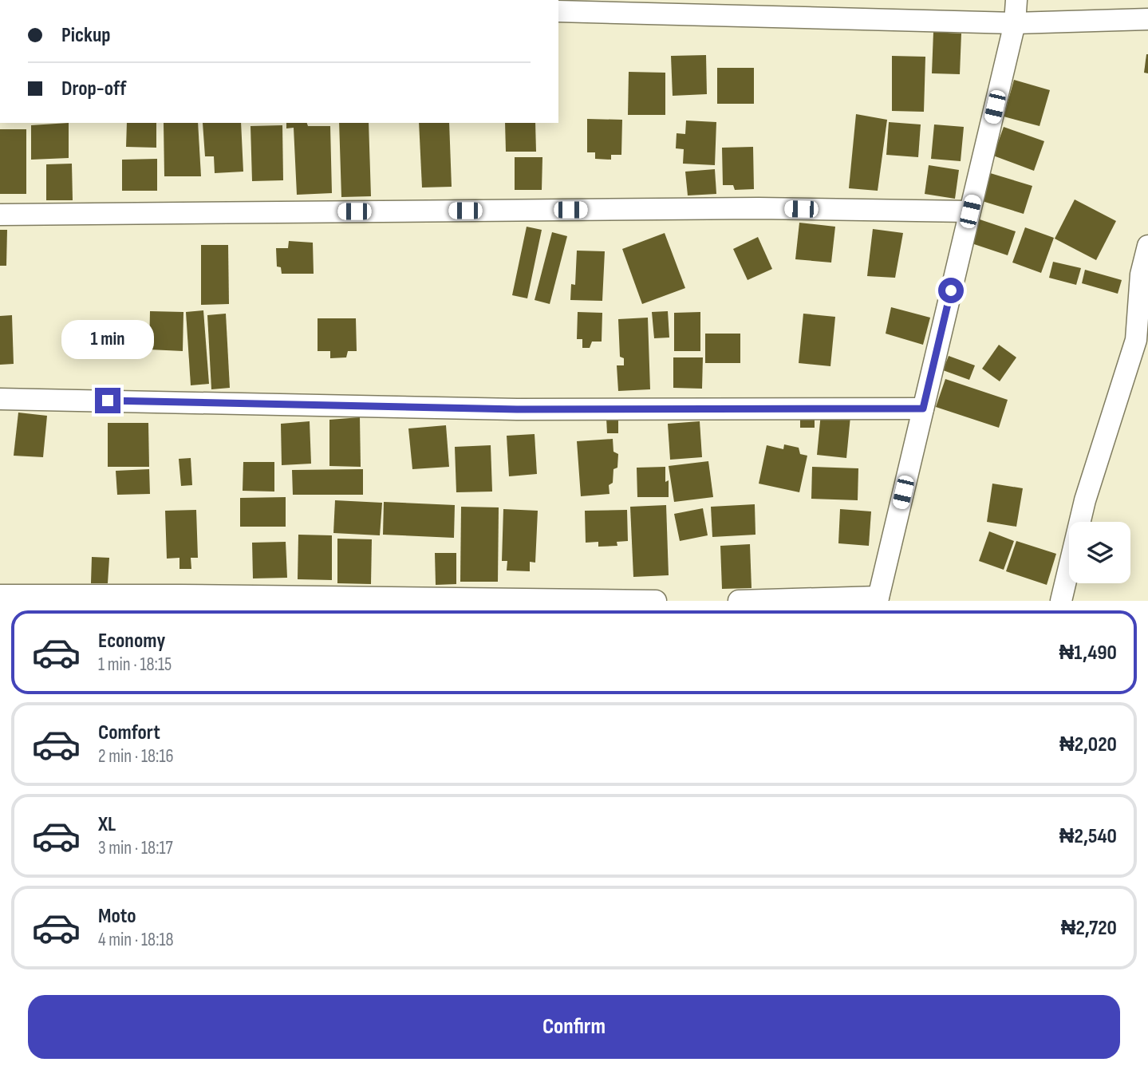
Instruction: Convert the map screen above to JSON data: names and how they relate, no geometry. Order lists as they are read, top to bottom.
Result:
{
  "page": {
    "banner": ["Pickup", "Drop-off"],
    "bubble": "1 min",
    "list": [
      {
        "name": "Economy",
        "note": "1 min · 18:15",
        "value": "₦1,490"
      },
      {
        "name": "Comfort",
        "note": "2 min · 18:16",
        "value": "₦2,020"
      },
      {
        "name": "XL",
        "note": "3 min · 18:17",
        "value": "₦2,540"
      },
      {
        "name": "Moto",
        "note": "4 min · 18:18",
        "value": "₦2,720"
      }
    ],
    "buttons": "Confirm"
  }
}
